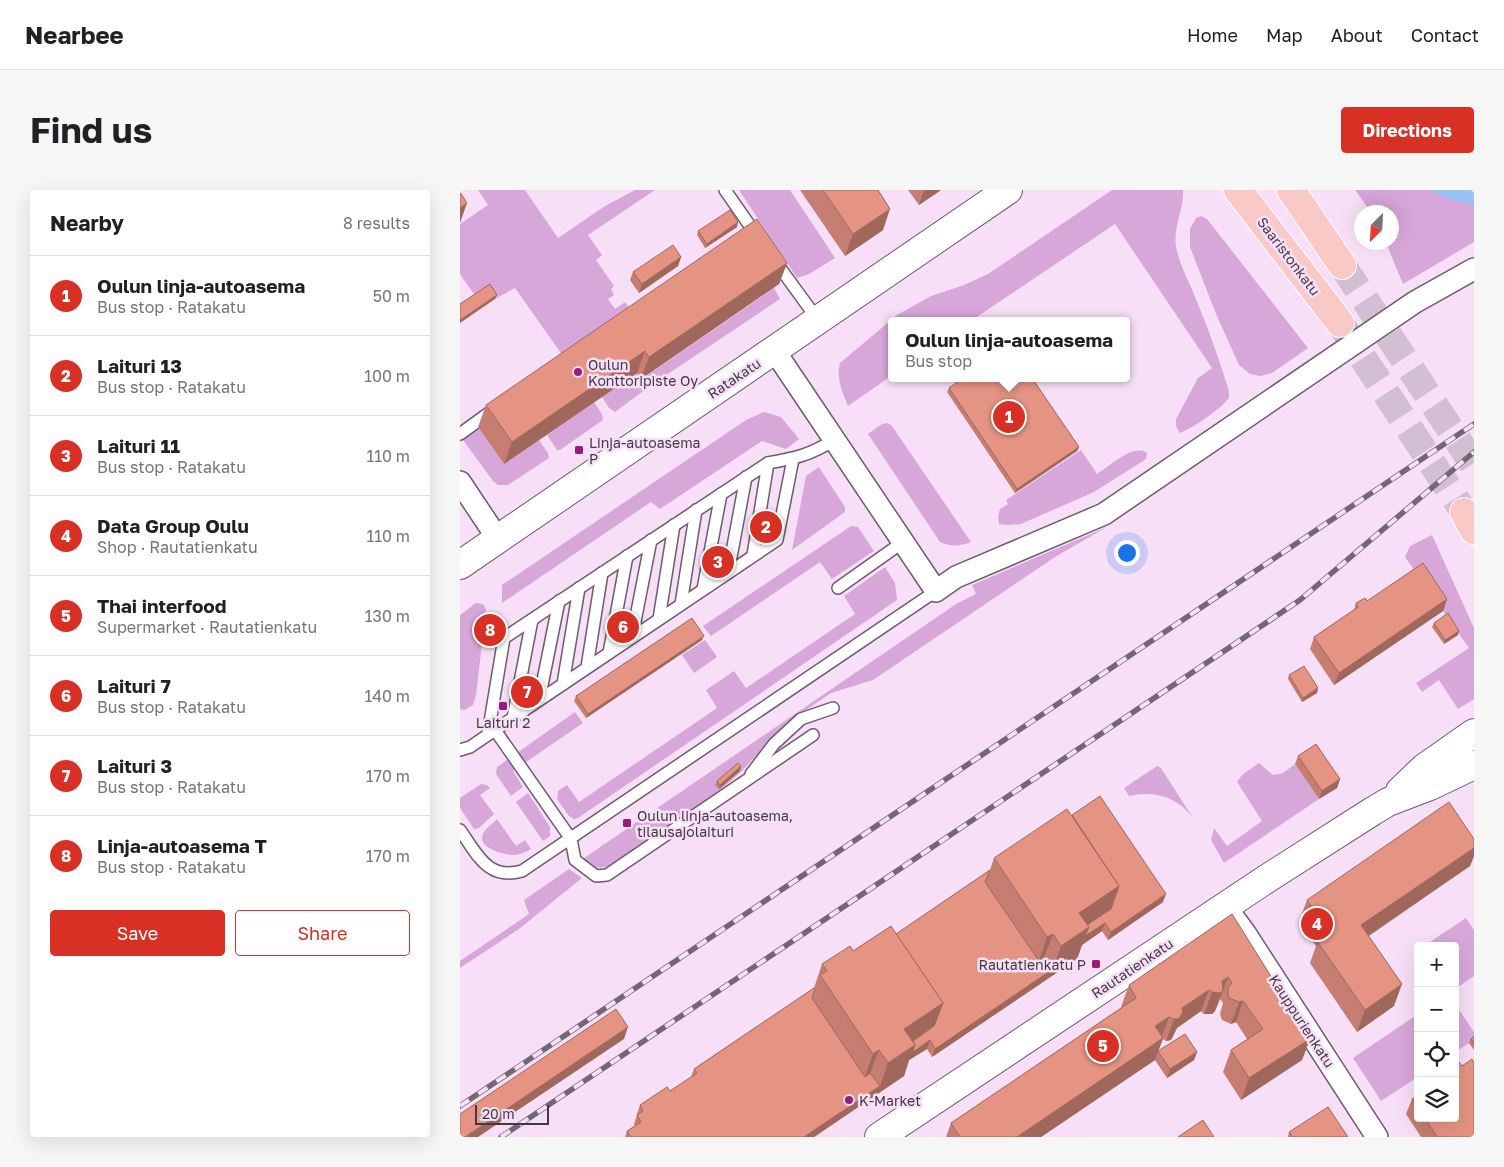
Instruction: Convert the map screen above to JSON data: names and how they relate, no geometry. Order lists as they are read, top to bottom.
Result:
{
  "streets": {
    "main road": ["Saaristonkatu"],
    "street": ["Ratakatu", "Rautatienkatu", "Kauppurienkatu"]
  },
  "crossings": [
    ["Rautatienkatu", "Kauppurienkatu"]
  ],
  "places": {
    "other": ["Oulun Konttoripiste Oy", "K-Market"],
    "transit": [
      "Linja-autoasema P",
      "Laituri 2",
      "Oulun linja-autoasema, tilausajolaituri",
      "Rautatienkatu P"
    ]
  },
  "scale_bar": "20 m",
  "north": "bottom left",
  "page": {
    "header": "Nearbee",
    "nav": [
      "Home",
      "Map",
      "About",
      "Contact"
    ],
    "buttons": [
      "Directions",
      ["Save", "Share"]
    ],
    "title": "Find us",
    "heading": ["Nearby", "8 results"],
    "list": [
      {
        "mark": "1",
        "name": "Oulun linja-autoasema",
        "note": "Bus stop · Ratakatu",
        "value": "50 m"
      },
      {
        "mark": "2",
        "name": "Laituri 13",
        "note": "Bus stop · Ratakatu",
        "value": "100 m"
      },
      {
        "mark": "3",
        "name": "Laituri 11",
        "note": "Bus stop · Ratakatu",
        "value": "110 m"
      },
      {
        "mark": "4",
        "name": "Data Group Oulu",
        "note": "Shop · Rautatienkatu",
        "value": "110 m"
      },
      {
        "mark": "5",
        "name": "Thai interfood",
        "note": "Supermarket · Rautatienkatu",
        "value": "130 m"
      },
      {
        "mark": "6",
        "name": "Laituri 7",
        "note": "Bus stop · Ratakatu",
        "value": "140 m"
      },
      {
        "mark": "7",
        "name": "Laituri 3",
        "note": "Bus stop · Ratakatu",
        "value": "170 m"
      },
      {
        "mark": "8",
        "name": "Linja-autoasema T",
        "note": "Bus stop · Ratakatu",
        "value": "170 m"
      }
    ],
    "popup": ["Oulun linja-autoasema", "Bus stop"],
    "pins": [
      "1",
      "2",
      "3",
      "6",
      "8",
      "7",
      "4",
      "5"
    ],
    "map_buttons": ["+", "−"],
    "scale": "20 m"
  }
}
